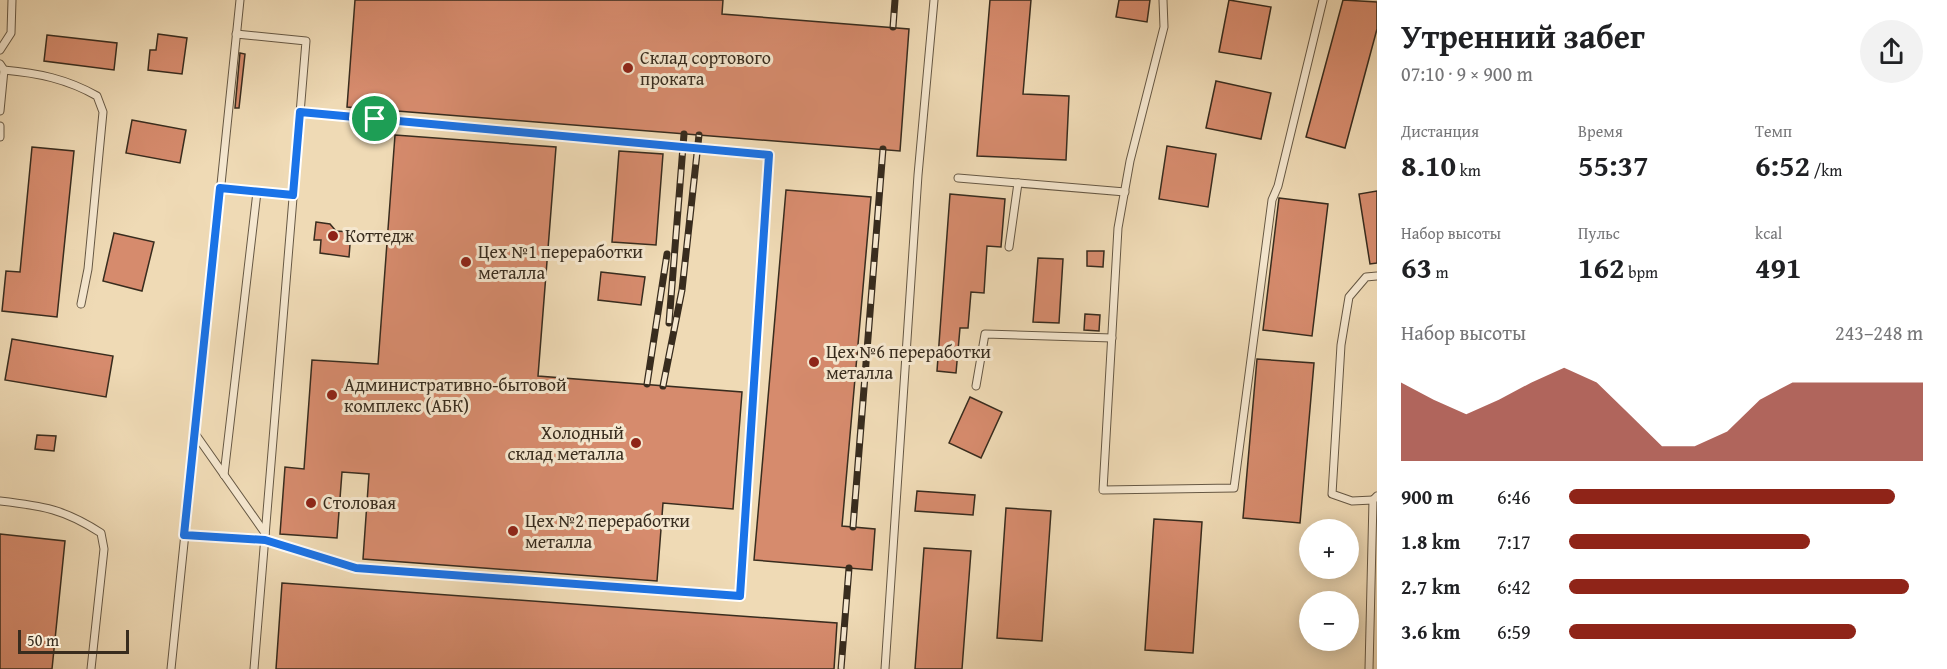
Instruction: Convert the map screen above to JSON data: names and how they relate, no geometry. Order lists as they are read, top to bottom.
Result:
{
  "places": [
    "Склад сортового проката",
    "Коттедж",
    "Цех №1 переработки металла",
    "Цех №6 переработки металла",
    "Административно-бытовой комплекс (АБК)",
    "Холодный склад металла",
    "Столовая",
    "Цех №2 переработки металла"
  ],
  "scale_bar": "50 m",
  "page": {
    "heading": ["Утренний забег", "07:10 · 9 × 900 m"],
    "stats": [
      ["Дистанция", "8.10 km"],
      ["Время", "55:37"],
      ["Темп", "6:52 /km"],
      ["Набор высоты", "63 m"],
      ["Пульс", "162 bpm"],
      ["kcal", "491"]
    ],
    "chart": ["Набор высоты", "243–248 m"],
    "list": [
      {
        "name": "900 m",
        "note": "6:46"
      },
      {
        "name": "1.8 km",
        "note": "7:17"
      },
      {
        "name": "2.7 km",
        "note": "6:42"
      },
      {
        "name": "3.6 km",
        "note": "6:59"
      }
    ],
    "map_buttons": ["+", "−"],
    "scale": "50 m"
  }
}
